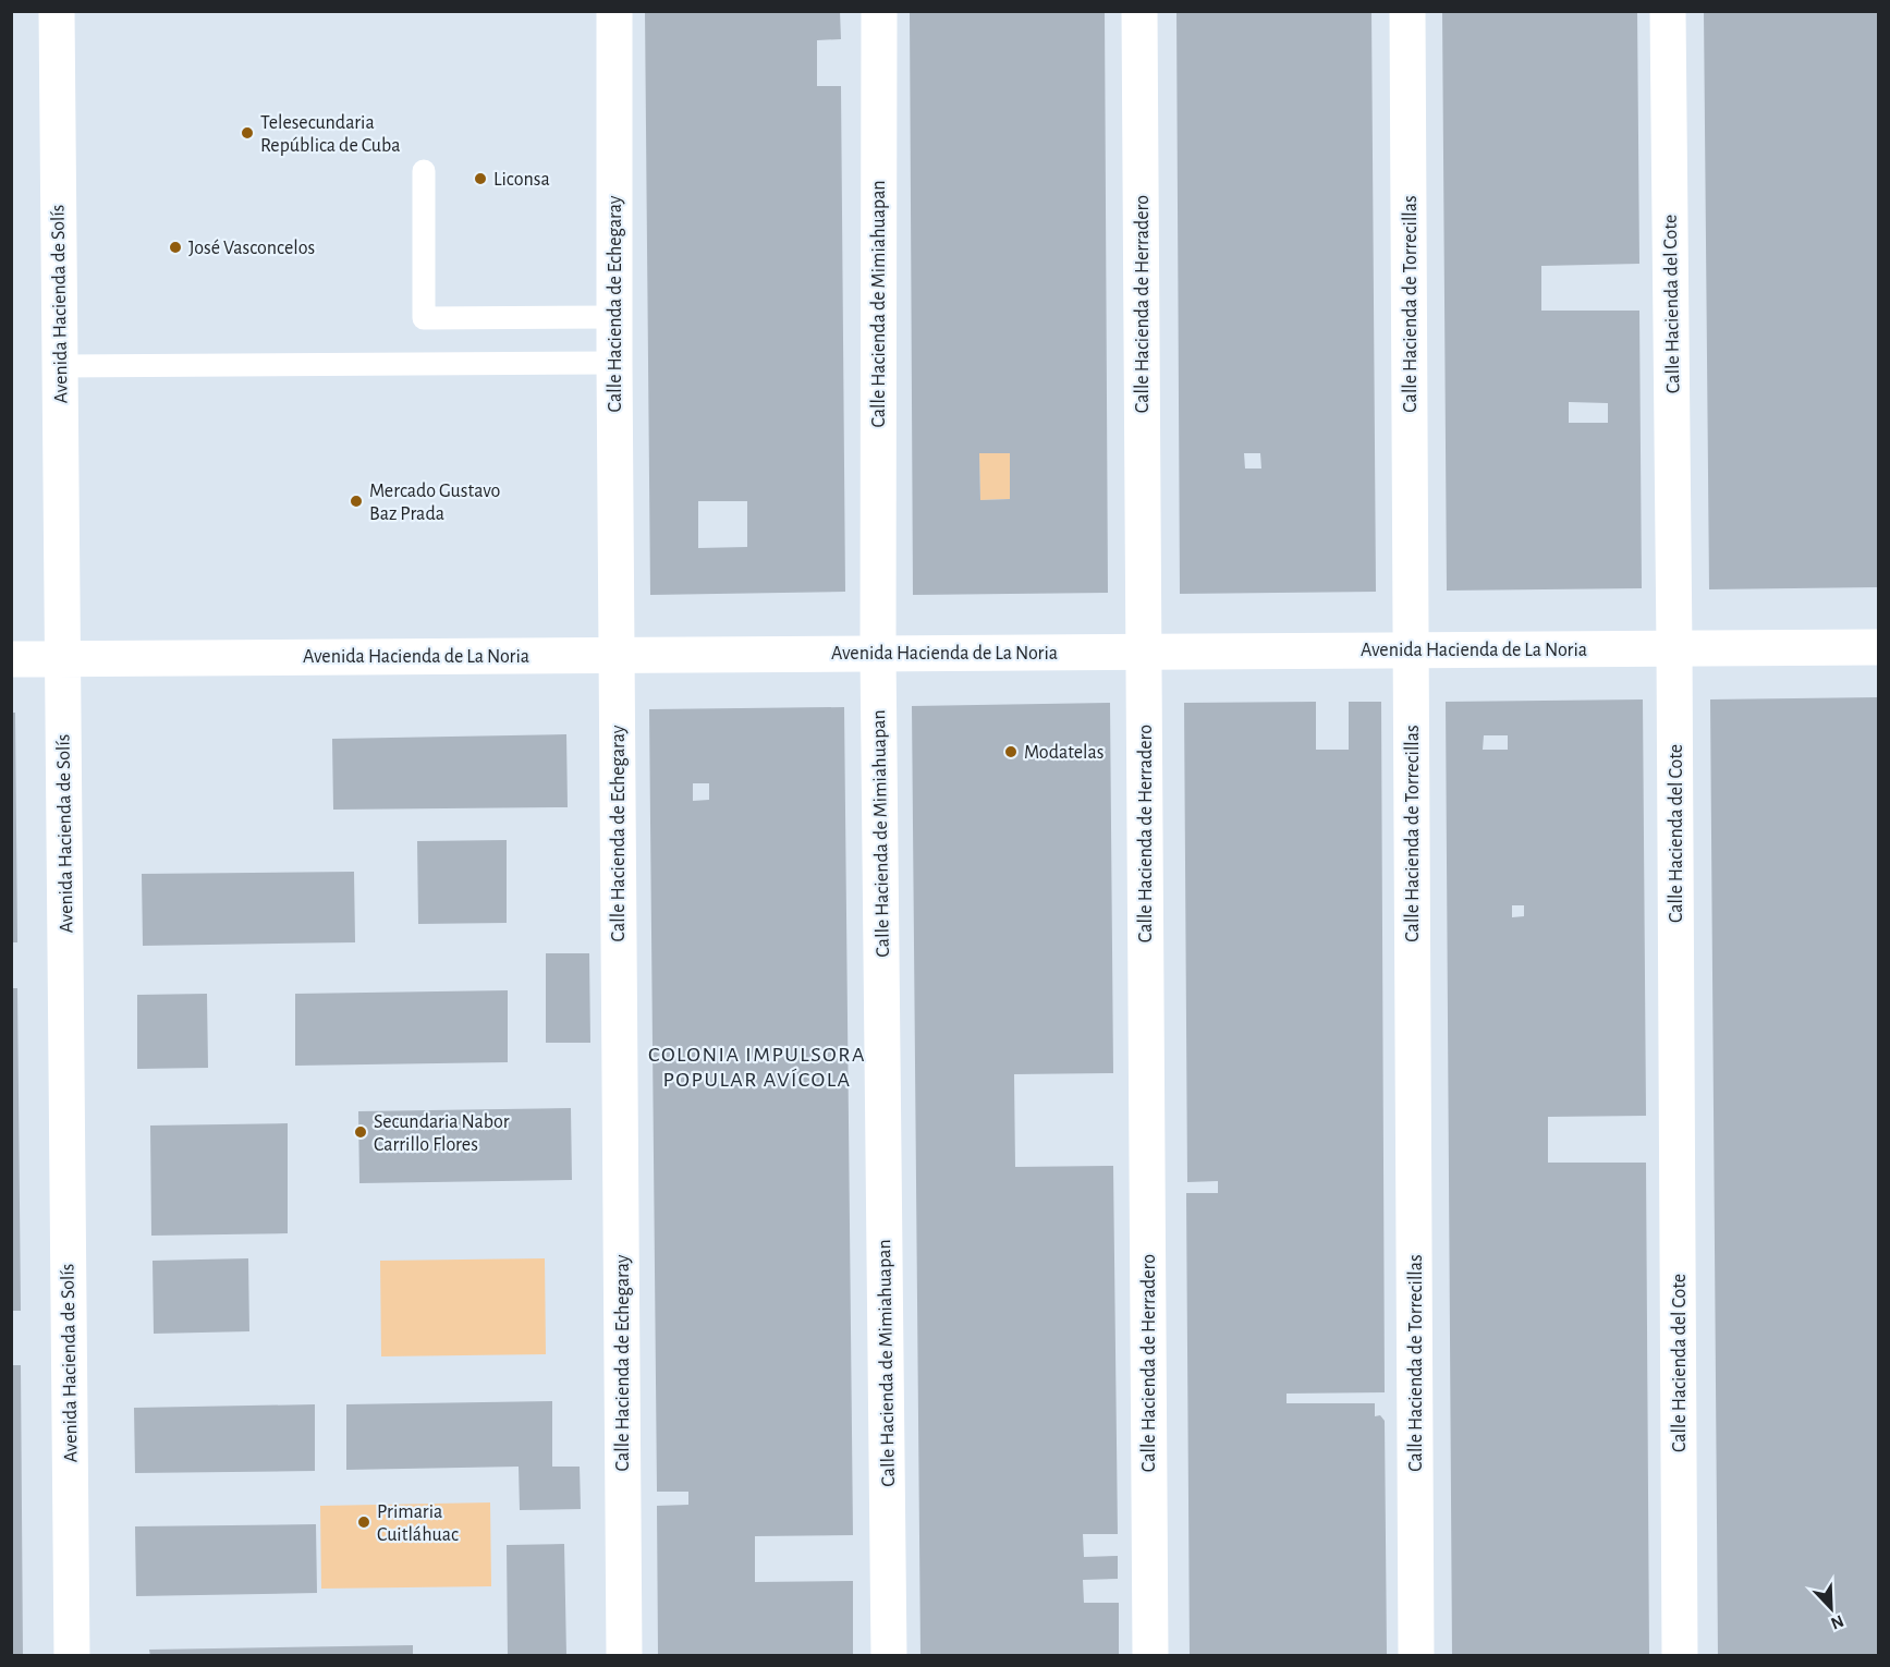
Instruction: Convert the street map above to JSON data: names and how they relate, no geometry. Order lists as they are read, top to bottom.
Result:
{
  "streets": {
    "street": [
      "Avenida Hacienda de Solís",
      "Calle Hacienda de Echegaray",
      "Calle Hacienda de Mimiahuapan",
      "Calle Hacienda de Herradero",
      "Calle Hacienda de Torrecillas",
      "Calle Hacienda del Cote",
      "Avenida Hacienda de La Noria"
    ]
  },
  "crossings": [
    ["Avenida Hacienda de Solís", "Avenida Hacienda de La Noria"],
    ["Calle Hacienda de Echegaray", "Avenida Hacienda de La Noria"],
    ["Calle Hacienda de Mimiahuapan", "Avenida Hacienda de La Noria"],
    ["Calle Hacienda de Herradero", "Avenida Hacienda de La Noria"],
    ["Calle Hacienda de Torrecillas", "Avenida Hacienda de La Noria"],
    ["Calle Hacienda del Cote", "Avenida Hacienda de La Noria"]
  ],
  "districts": ["COLONIA IMPULSORA POPULAR AVÍCOLA"],
  "places": [
    "Telesecundaria República de Cuba",
    "Liconsa",
    "José Vasconcelos",
    "Mercado Gustavo Baz Prada",
    "Modatelas",
    "Secundaria Nabor Carrillo Flores",
    "Primaria Cuitláhuac"
  ],
  "north": "bottom right"
}
